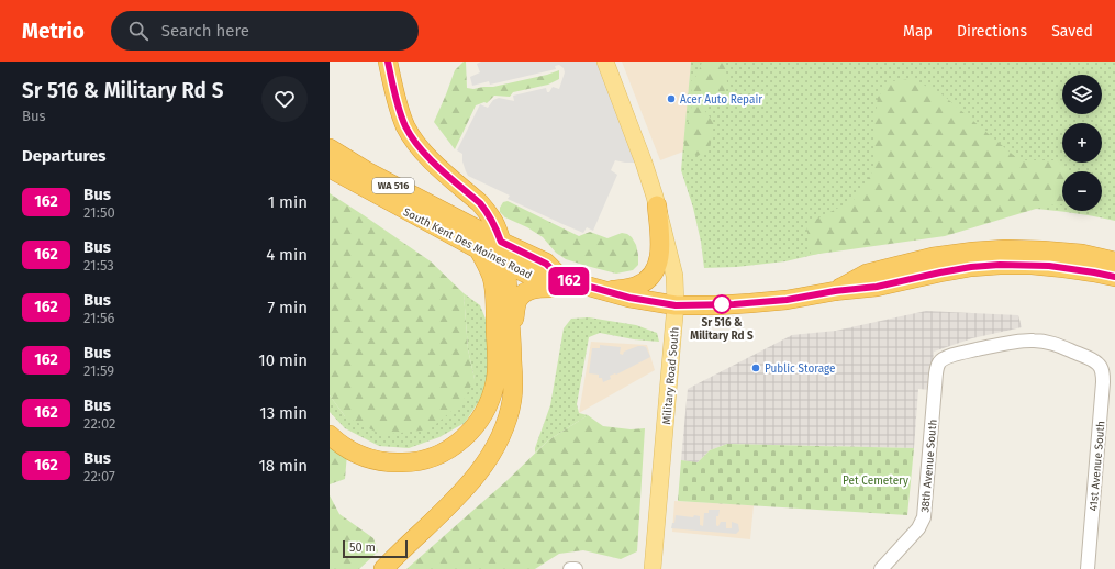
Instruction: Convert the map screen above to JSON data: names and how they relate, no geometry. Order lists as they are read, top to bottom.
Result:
{
  "streets": {
    "highway": ["WA 516", "South Kent Des Moines Road"],
    "main road": ["Military Road South"],
    "street": ["38th Avenue South", "41st Avenue South"]
  },
  "crossings": [
    ["South Kent Des Moines Road", "Military Road South"],
    ["38th Avenue South", "41st Avenue South"]
  ],
  "parks": ["Pet Cemetery"],
  "places": ["Acer Auto Repair", "Sr 516 & Military Rd S", "Public Storage"],
  "lines": ["bus line 162"],
  "scale_bar": "50 m",
  "page": {
    "header": "Metrio",
    "search": "Search here",
    "nav": ["Map", "Directions", "Saved"],
    "heading": [
      ["Sr 516 & Military Rd S", "Bus"],
      "Departures"
    ],
    "on_map": "162",
    "map_buttons": ["+", "−"],
    "list": [
      {
        "mark": "162",
        "name": "Bus",
        "note": "21:50",
        "value": "1 min"
      },
      {
        "mark": "162",
        "name": "Bus",
        "note": "21:53",
        "value": "4 min"
      },
      {
        "mark": "162",
        "name": "Bus",
        "note": "21:56",
        "value": "7 min"
      },
      {
        "mark": "162",
        "name": "Bus",
        "note": "21:59",
        "value": "10 min"
      },
      {
        "mark": "162",
        "name": "Bus",
        "note": "22:02",
        "value": "13 min"
      },
      {
        "mark": "162",
        "name": "Bus",
        "note": "22:07",
        "value": "18 min"
      }
    ],
    "scale": "50 m"
  }
}
